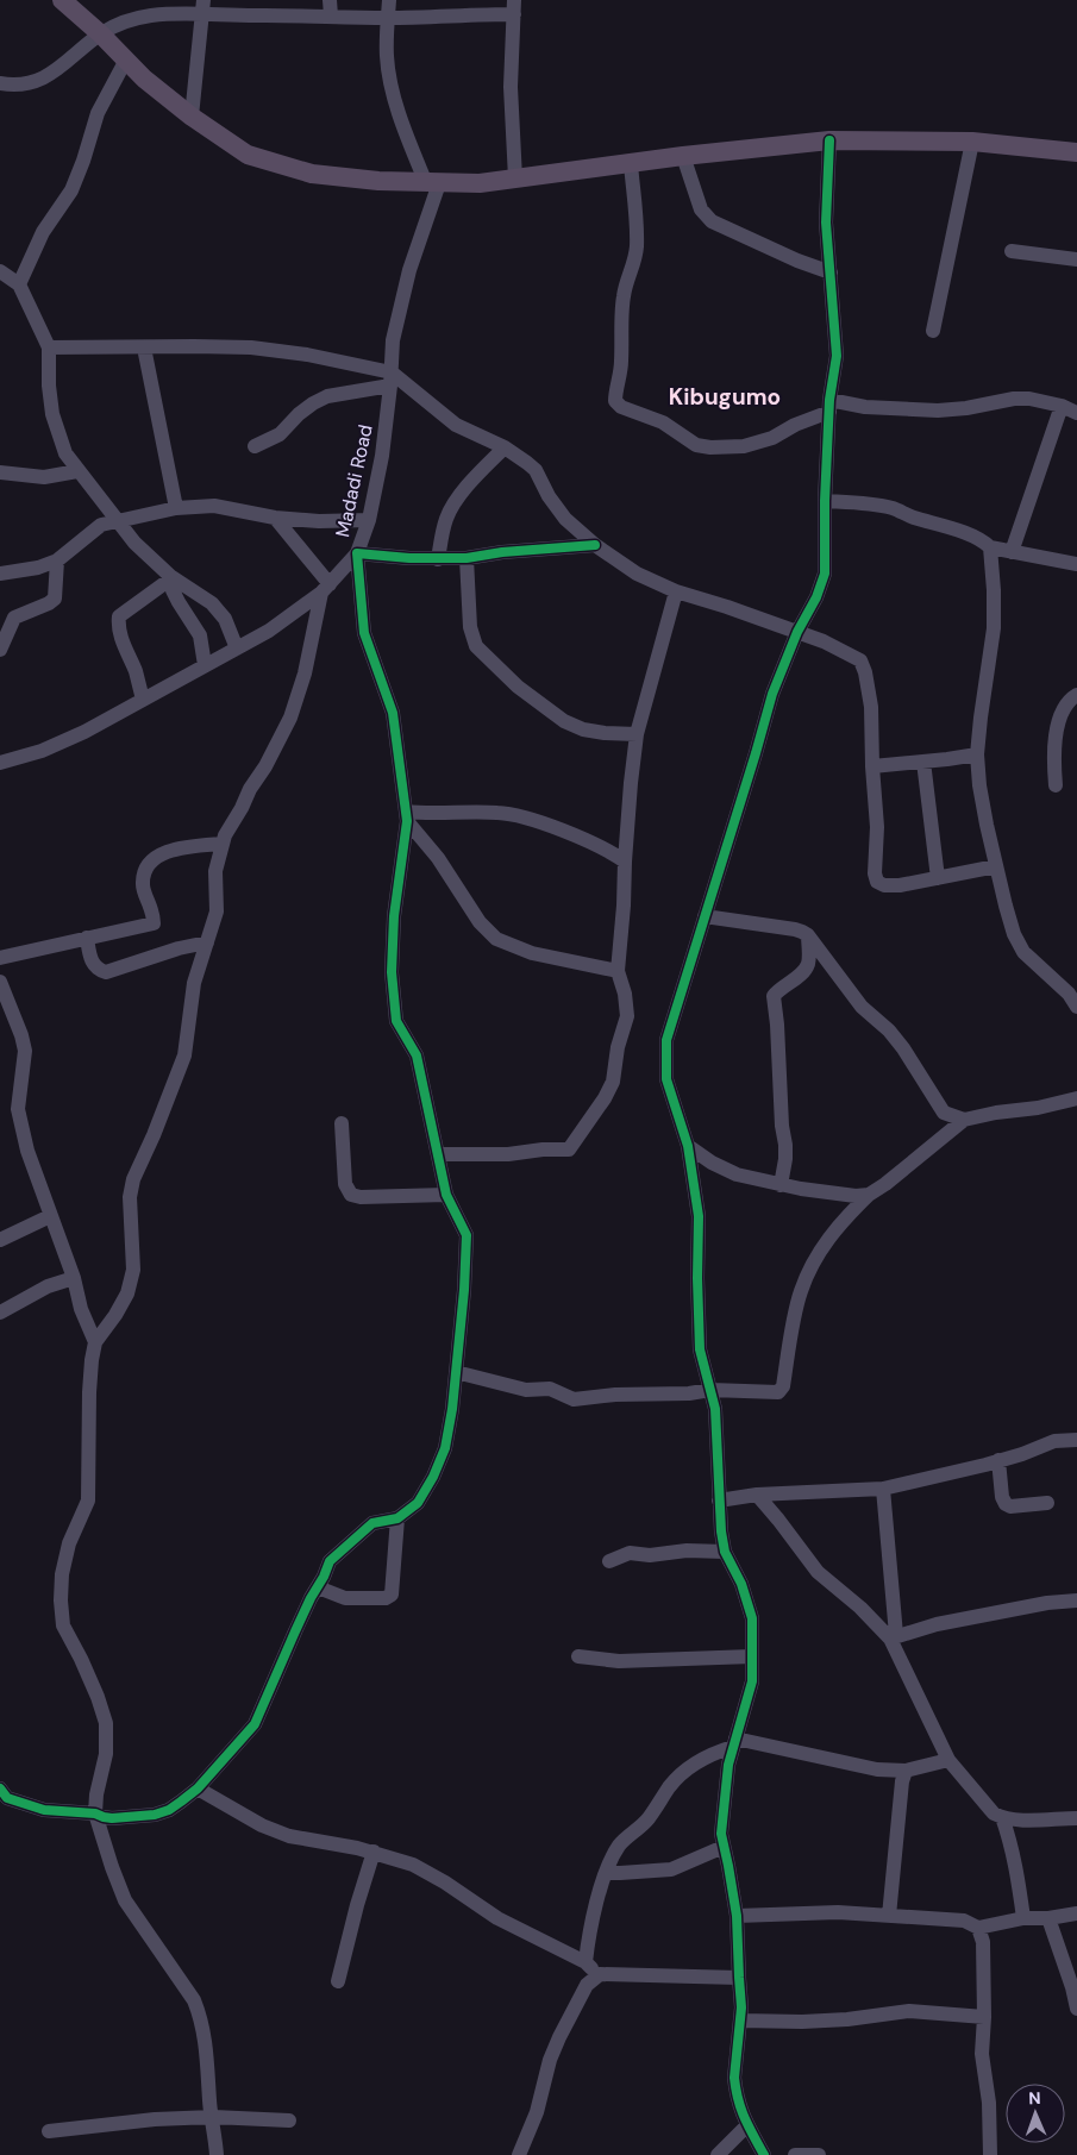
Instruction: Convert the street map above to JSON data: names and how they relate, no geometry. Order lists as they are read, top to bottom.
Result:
{
  "streets": {
    "street": ["Madadi Road"]
  },
  "districts": ["Kibugumo"],
  "north": "top"
}
